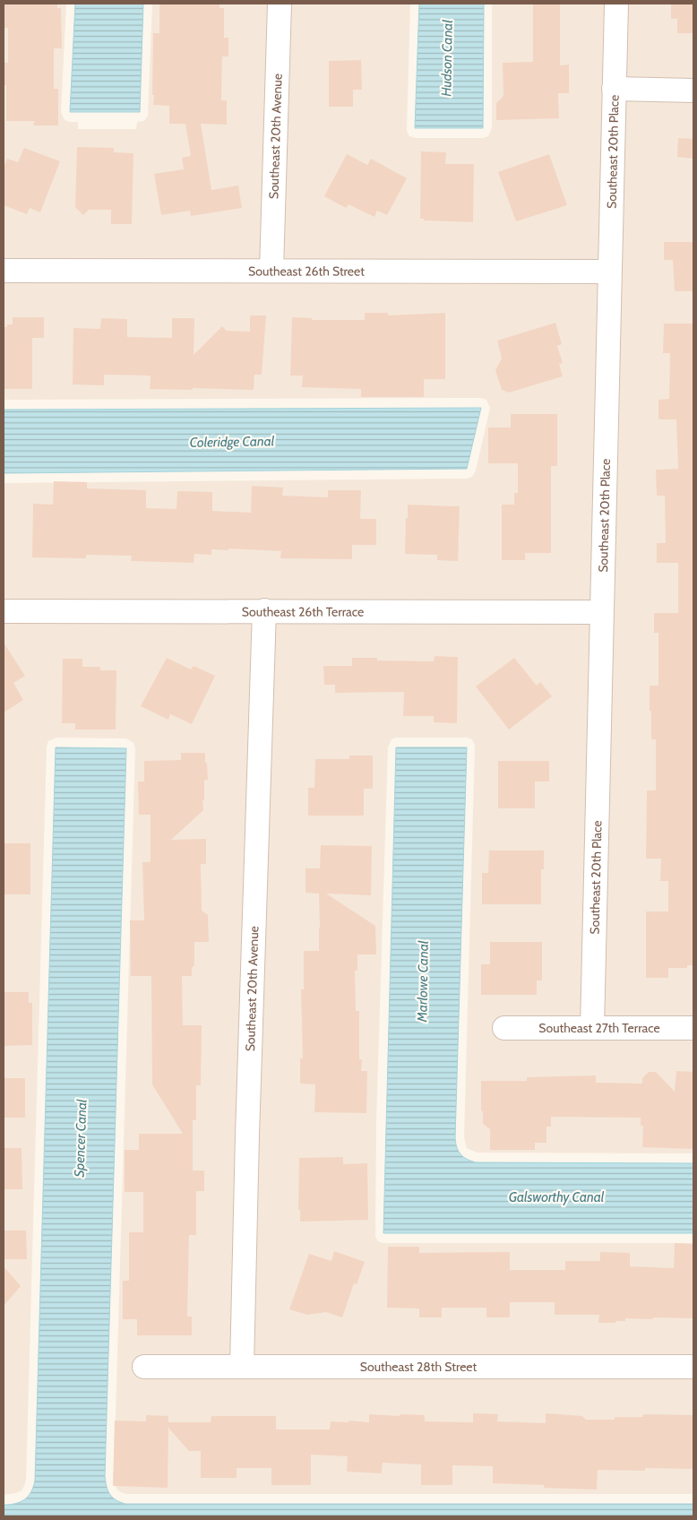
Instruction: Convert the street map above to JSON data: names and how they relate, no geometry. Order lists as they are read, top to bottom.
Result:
{
  "streets": {
    "street": [
      "Southeast 20th Avenue",
      "Southeast 20th Place",
      "Southeast 26th Street",
      "Southeast 26th Terrace",
      "Southeast 27th Terrace",
      "Southeast 28th Street"
    ]
  },
  "crossings": [
    ["Southeast 20th Avenue", "Southeast 26th Street"],
    ["Southeast 20th Avenue", "Southeast 26th Terrace"],
    ["Southeast 20th Avenue", "Southeast 28th Street"],
    ["Southeast 20th Place", "Southeast 26th Street"],
    ["Southeast 20th Place", "Southeast 26th Terrace"],
    ["Southeast 20th Place", "Southeast 27th Terrace"]
  ],
  "water": [
    "Hudson Canal",
    "Coleridge Canal",
    "Marlowe Canal",
    "Spencer Canal",
    "Galsworthy Canal"
  ]
}
